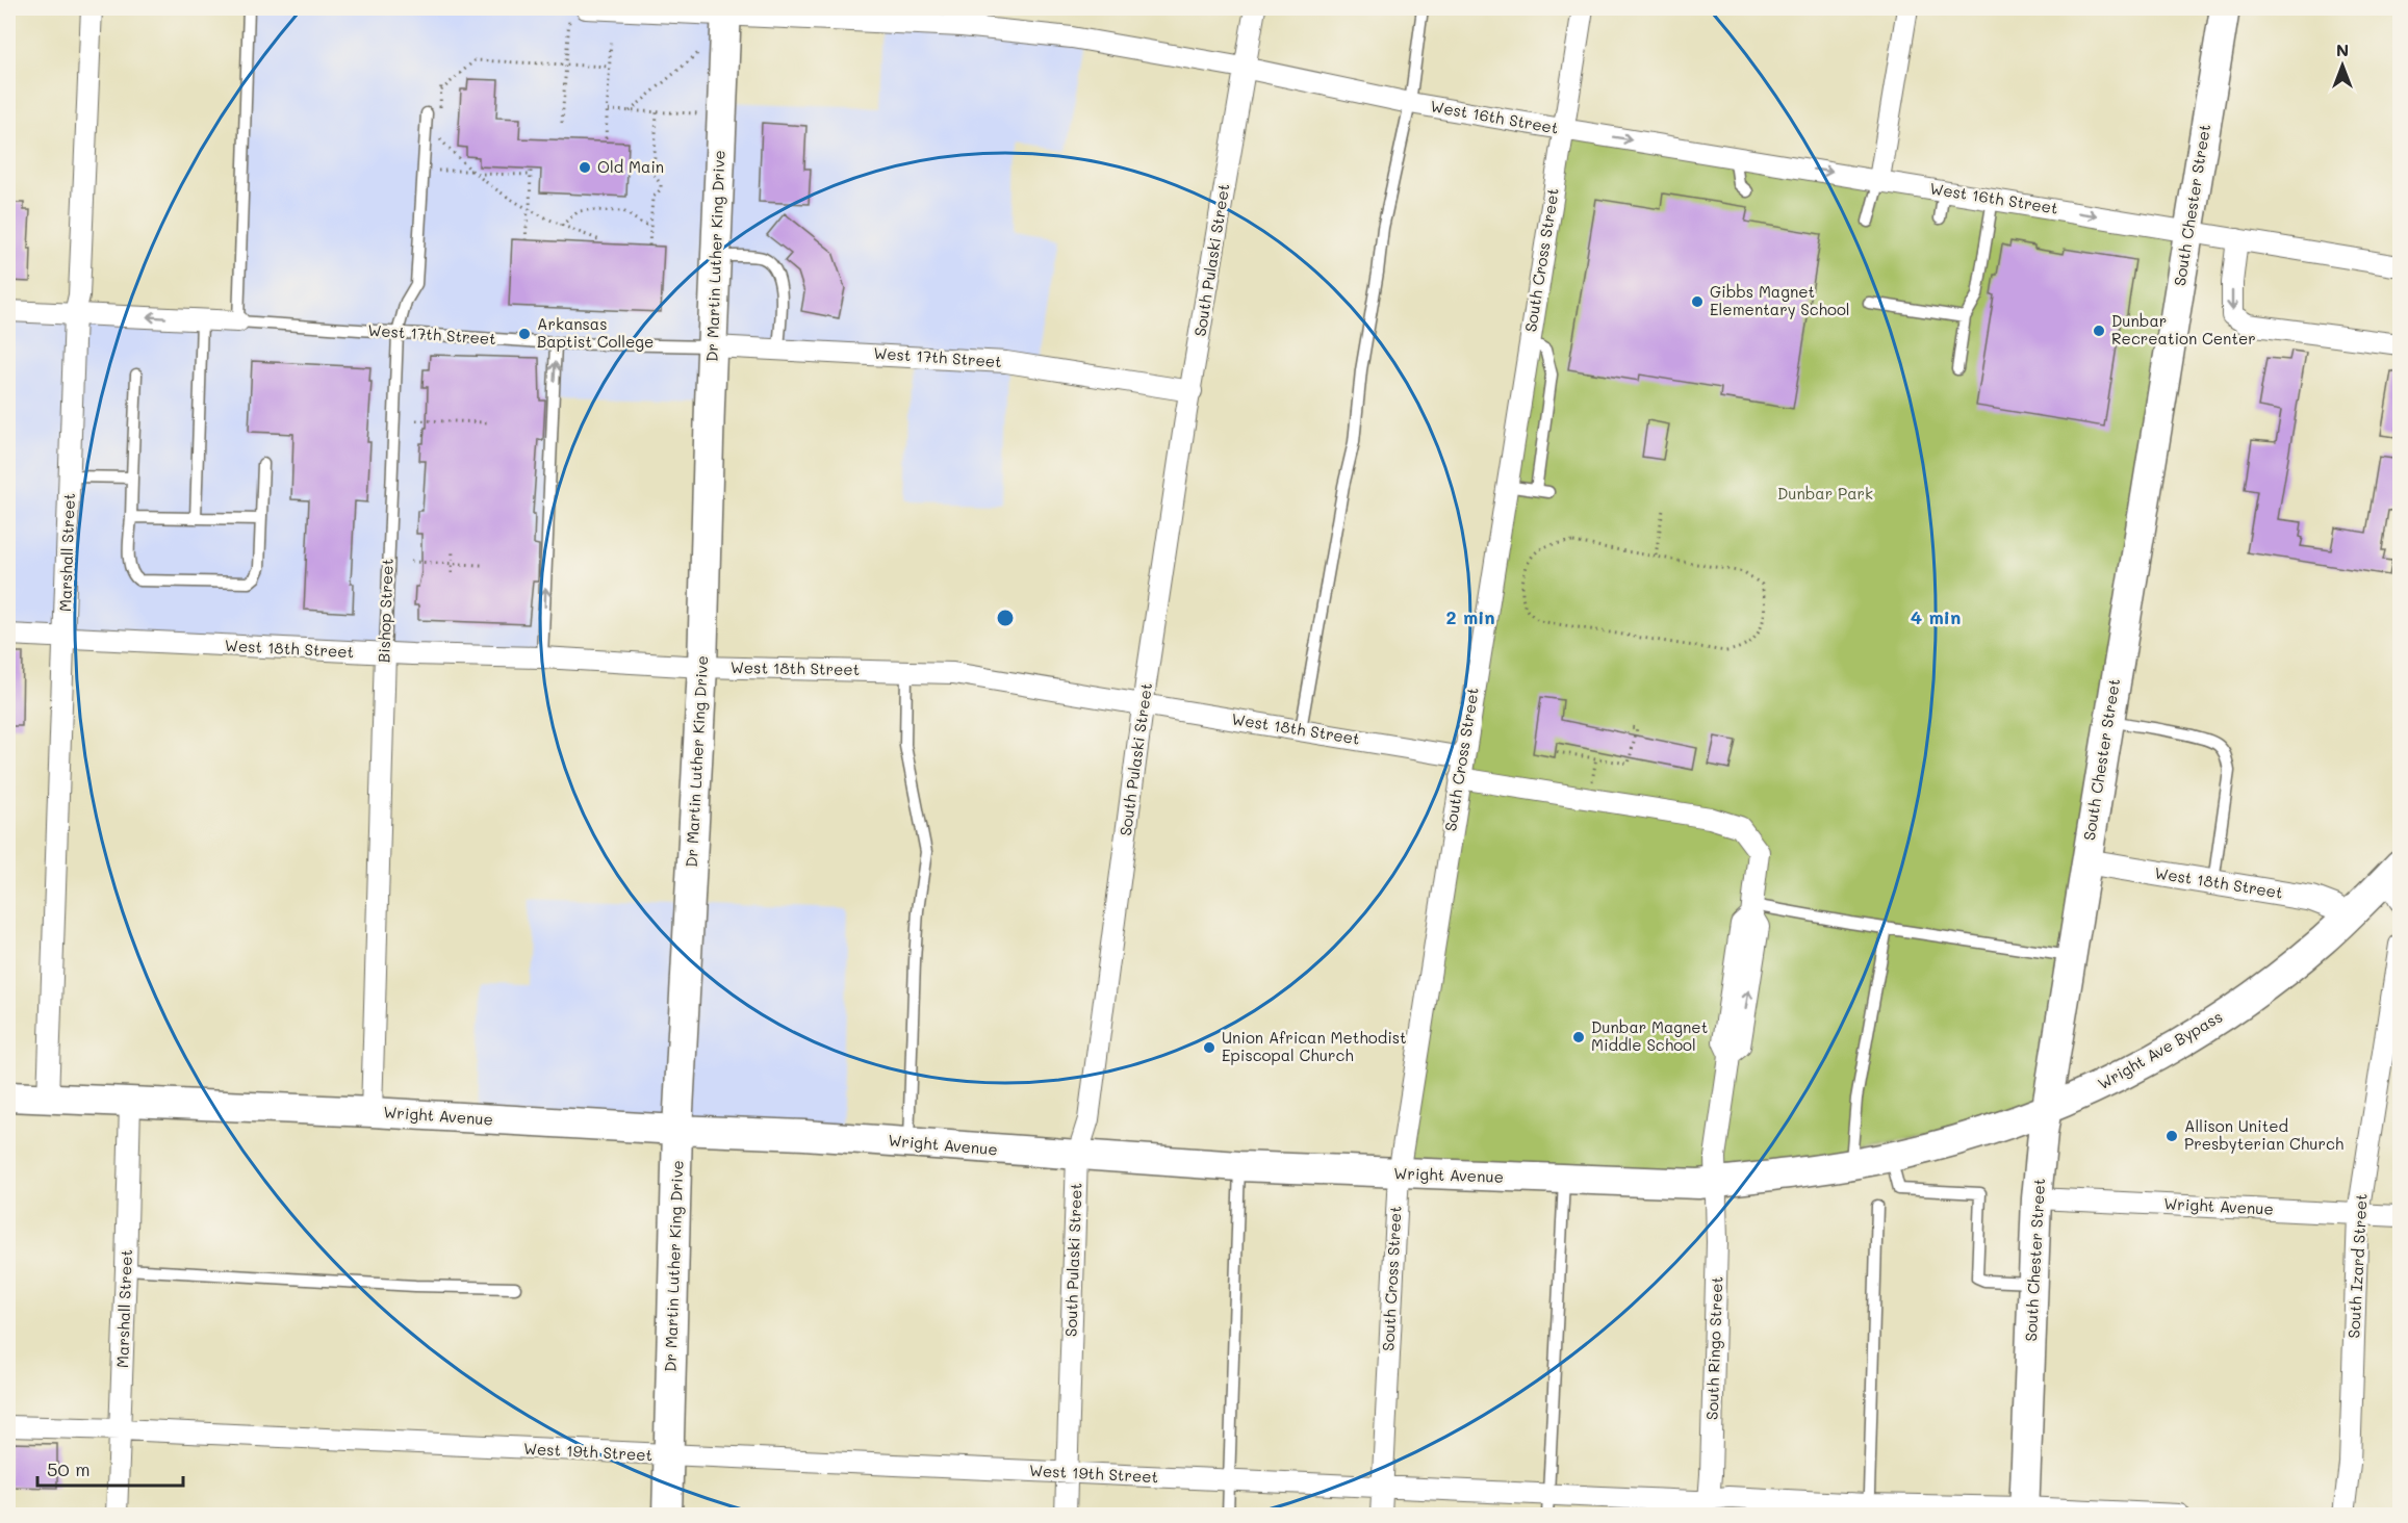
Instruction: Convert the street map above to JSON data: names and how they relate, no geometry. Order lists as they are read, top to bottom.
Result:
{
  "streets": {
    "main road": [
      "South Chester Street",
      "Dr Martin Luther King Drive",
      "Wright Ave Bypass",
      "Wright Avenue"
    ],
    "street": [
      "West 16th Street",
      "South Pulaski Street",
      "South Cross Street",
      "West 17th Street",
      "Marshall Street",
      "Bishop Street",
      "West 18th Street",
      "South Izard Street",
      "South Ringo Street",
      "West 19th Street"
    ]
  },
  "crossings": [
    ["West 16th Street", "South Chester Street"],
    ["West 16th Street", "Dr Martin Luther King Drive"],
    ["West 16th Street", "South Pulaski Street"],
    ["West 16th Street", "South Cross Street"],
    ["South Chester Street", "West 18th Street"],
    ["South Chester Street", "Wright Ave Bypass"],
    ["South Chester Street", "Wright Avenue"],
    ["South Chester Street", "West 19th Street"],
    ["Dr Martin Luther King Drive", "West 17th Street"],
    ["Dr Martin Luther King Drive", "West 18th Street"],
    ["Dr Martin Luther King Drive", "Wright Avenue"],
    ["Dr Martin Luther King Drive", "West 19th Street"],
    ["South Pulaski Street", "West 17th Street"],
    ["South Pulaski Street", "West 18th Street"],
    ["South Pulaski Street", "Wright Avenue"],
    ["South Pulaski Street", "West 19th Street"],
    ["South Cross Street", "West 18th Street"],
    ["South Cross Street", "Wright Avenue"],
    ["South Cross Street", "South Ringo Street"],
    ["South Cross Street", "West 19th Street"],
    ["West 17th Street", "Marshall Street"],
    ["West 17th Street", "Bishop Street"],
    ["Marshall Street", "West 18th Street"],
    ["Marshall Street", "Wright Avenue"],
    ["Marshall Street", "West 19th Street"],
    ["Bishop Street", "West 18th Street"],
    ["Bishop Street", "Wright Avenue"],
    ["West 18th Street", "Wright Ave Bypass"],
    ["Wright Ave Bypass", "Wright Avenue"],
    ["Wright Avenue", "South Izard Street"],
    ["Wright Avenue", "South Ringo Street"],
    ["South Ringo Street", "West 19th Street"]
  ],
  "parks": ["Dunbar Park"],
  "places": [
    "Old Main",
    "Gibbs Magnet Elementary School",
    "Dunbar Recreation Center",
    "Arkansas Baptist College",
    "Dunbar Magnet Middle School",
    "Union African Methodist Episcopal Church",
    "Allison United Presbyterian Church"
  ],
  "scale_bar": "50 m",
  "north": "top",
  "rings": ["2 min", "4 min"]
}
